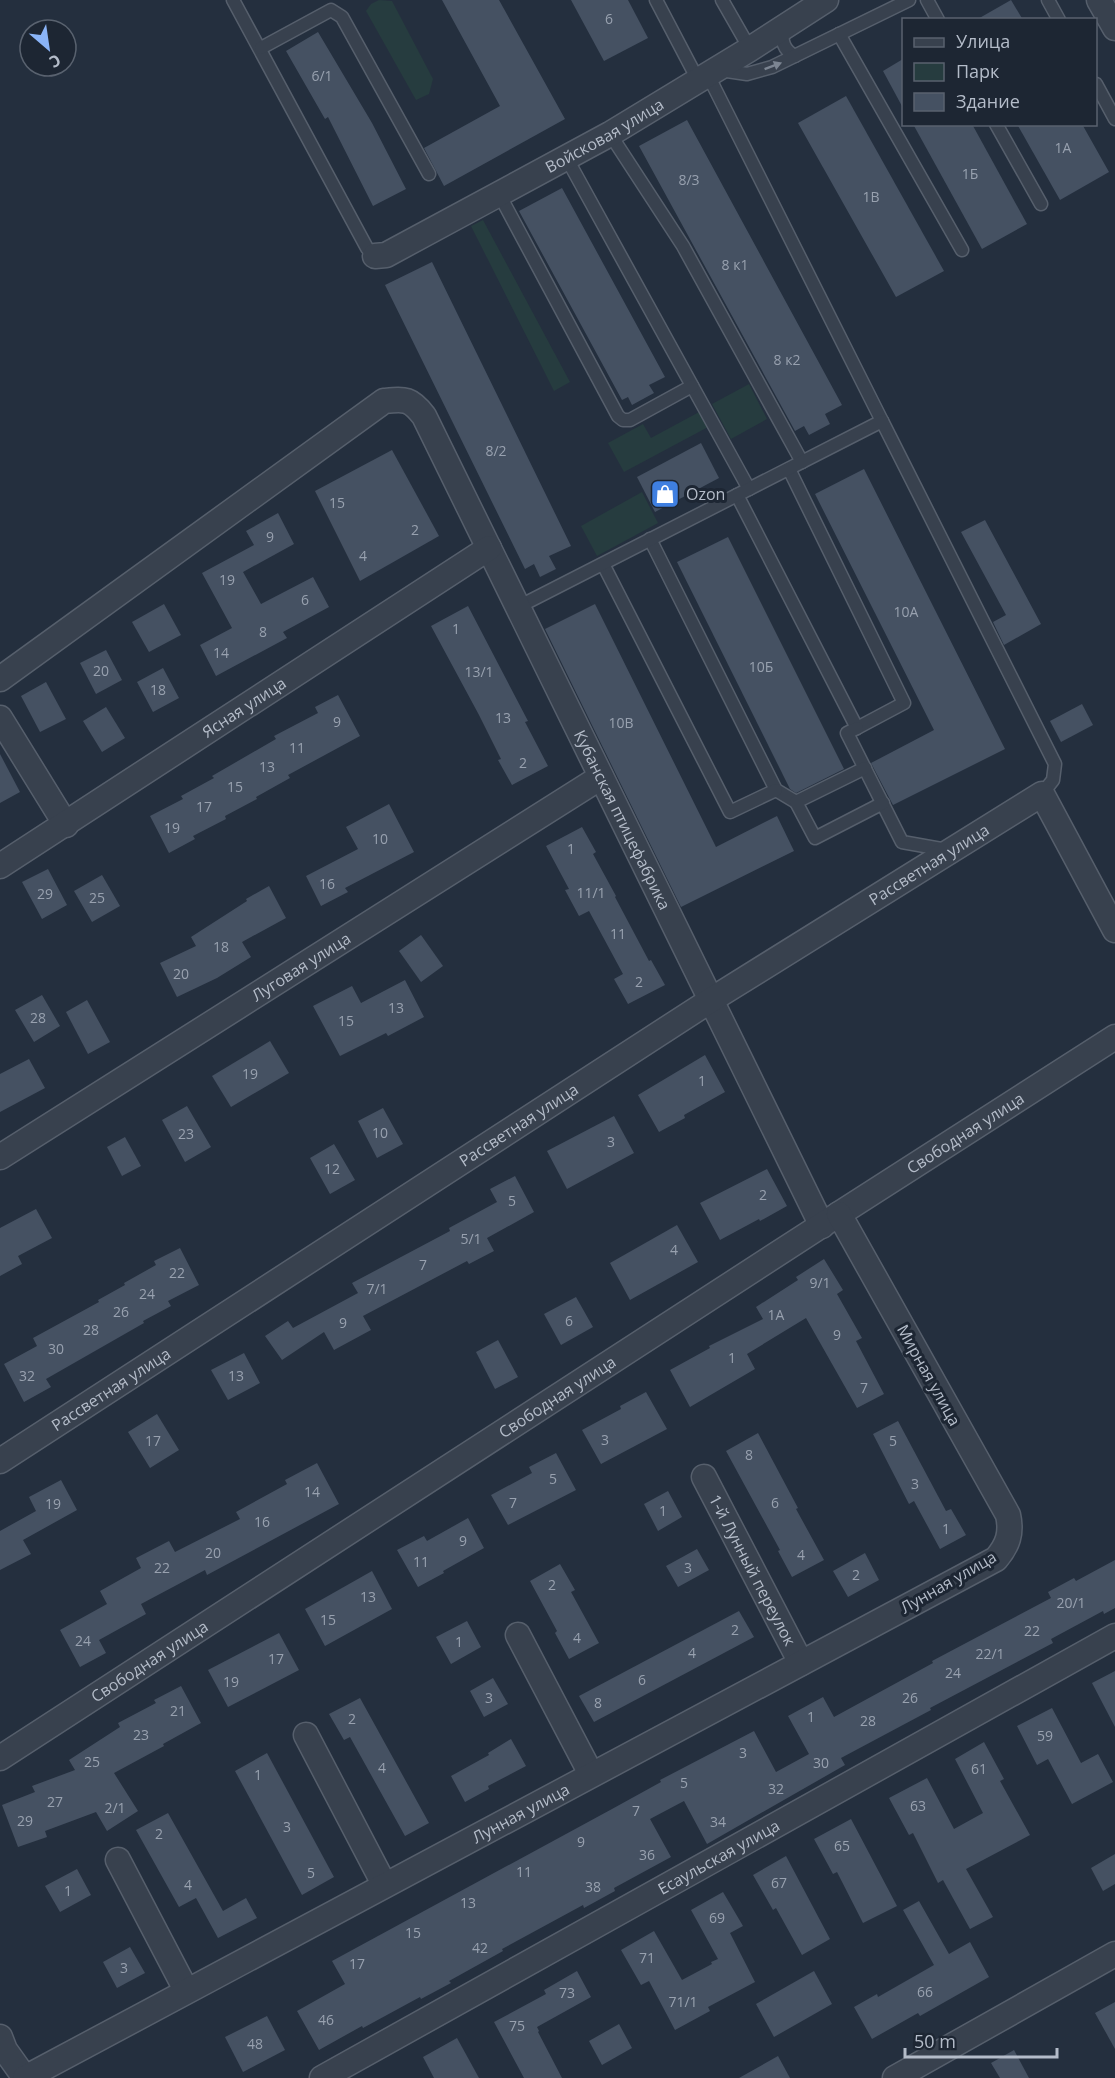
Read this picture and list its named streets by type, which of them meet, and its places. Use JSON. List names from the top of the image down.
{
  "streets": {
    "street": [
      "Войсковая улица",
      "Ясная улица",
      "Кубанская птицефабрика",
      "Рассветная улица",
      "Луговая улица",
      "Свободная улица",
      "Мирная улица",
      "1-й Лунный переулок",
      "Лунная улица",
      "Есаульская улица"
    ]
  },
  "crossings": [
    ["Ясная улица", "Кубанская птицефабрика"],
    ["Кубанская птицефабрика", "Рассветная улица"],
    ["Кубанская птицефабрика", "Луговая улица"],
    ["Кубанская птицефабрика", "Свободная улица"],
    ["Кубанская птицефабрика", "Мирная улица"],
    ["Свободная улица", "Мирная улица"],
    ["Мирная улица", "Лунная улица"],
    ["1-й Лунный переулок", "Лунная улица"]
  ],
  "places": {
    "shop": ["Ozon"]
  },
  "house_numbers": [
    "6",
    "6/1",
    "1А",
    "1Б",
    "8/3",
    "1В",
    "8 к1",
    "8 к2",
    "8/2",
    "15",
    "2",
    "9",
    "4",
    "19",
    "6",
    "10А",
    "1",
    "8",
    "14",
    "10Б",
    "20",
    "13/1",
    "18",
    "13",
    "9",
    "10В",
    "11",
    "2",
    "13",
    "15",
    "17",
    "19",
    "10",
    "1",
    "16",
    "11/1",
    "29",
    "25",
    "11",
    "18",
    "20",
    "2",
    "13",
    "28",
    "15",
    "19",
    "1",
    "10",
    "23",
    "3",
    "12",
    "2",
    "5",
    "5/1",
    "4",
    "7",
    "22",
    "9/1",
    "7/1",
    "24",
    "26",
    "1А",
    "6",
    "9",
    "28",
    "9",
    "30",
    "1",
    "32",
    "13",
    "7",
    "3",
    "17",
    "5",
    "8",
    "5",
    "3",
    "14",
    "7",
    "6",
    "19",
    "1",
    "16",
    "1",
    "9",
    "20",
    "4",
    "11",
    "22",
    "3",
    "2",
    "2",
    "13",
    "20/1",
    "15",
    "2",
    "22",
    "4",
    "24",
    "1",
    "4",
    "22/1",
    "17",
    "24",
    "6",
    "19",
    "3",
    "26",
    "8",
    "21",
    "1",
    "2",
    "28",
    "23",
    "59",
    "3",
    "25",
    "30",
    "4",
    "61",
    "1",
    "5",
    "32",
    "27",
    "63",
    "2/1",
    "7",
    "29",
    "34",
    "3",
    "2",
    "9",
    "65",
    "36",
    "11",
    "5",
    "67",
    "4",
    "38",
    "1",
    "13",
    "69",
    "15",
    "42",
    "71",
    "17",
    "3",
    "66",
    "73",
    "71/1",
    "46",
    "75",
    "48"
  ],
  "legend": ["Улица", "Парк", "Здание"],
  "scale_bar": "50 m",
  "north": "bottom right"
}
